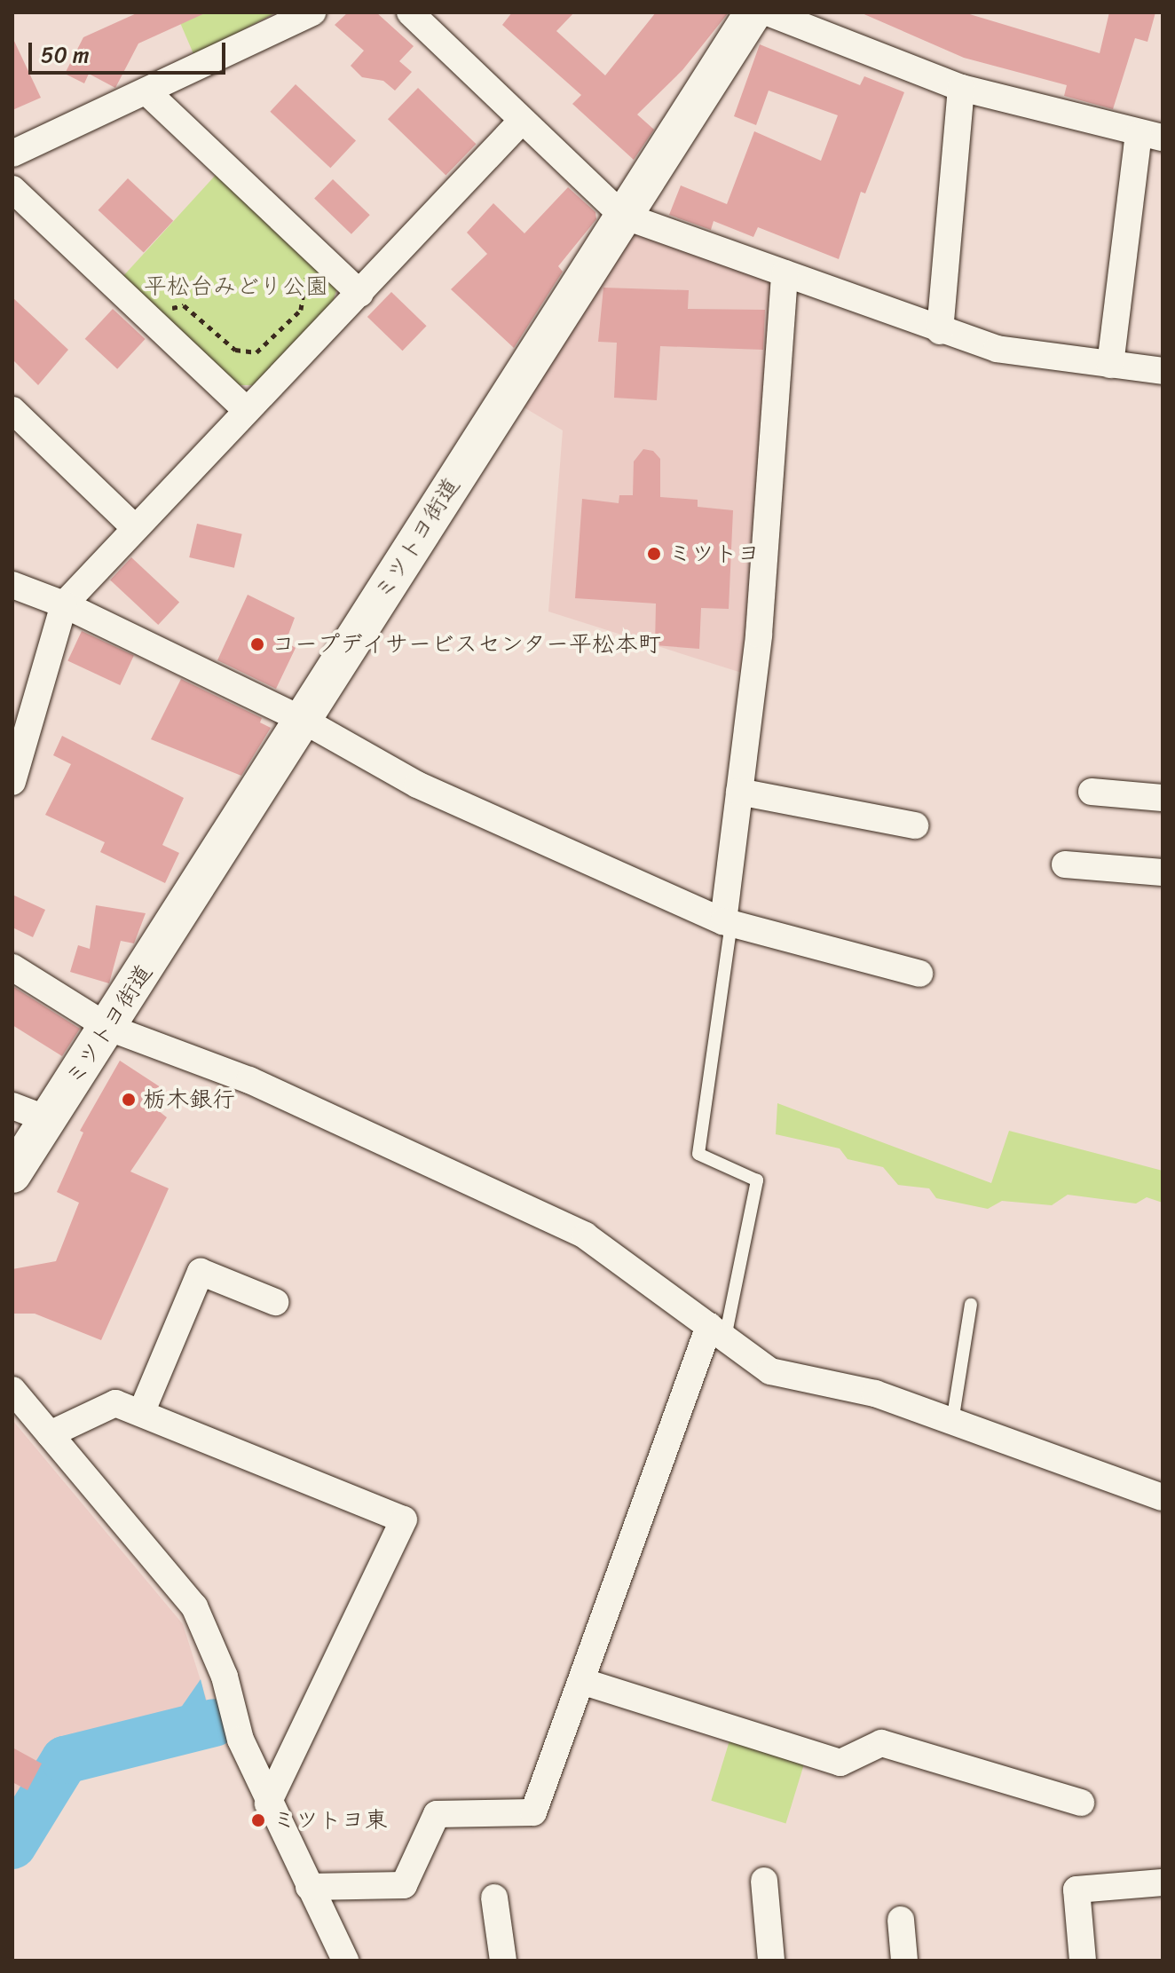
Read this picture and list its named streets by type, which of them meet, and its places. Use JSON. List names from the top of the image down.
{
  "streets": {
    "street": ["ミツトヨ街道"]
  },
  "parks": ["平松台みどり公園"],
  "places": [
    "ミツトヨ",
    "コープデイサービスセンター平松本町",
    "栃木銀行",
    "ミツトヨ東"
  ],
  "scale_bar": "50 m"
}
